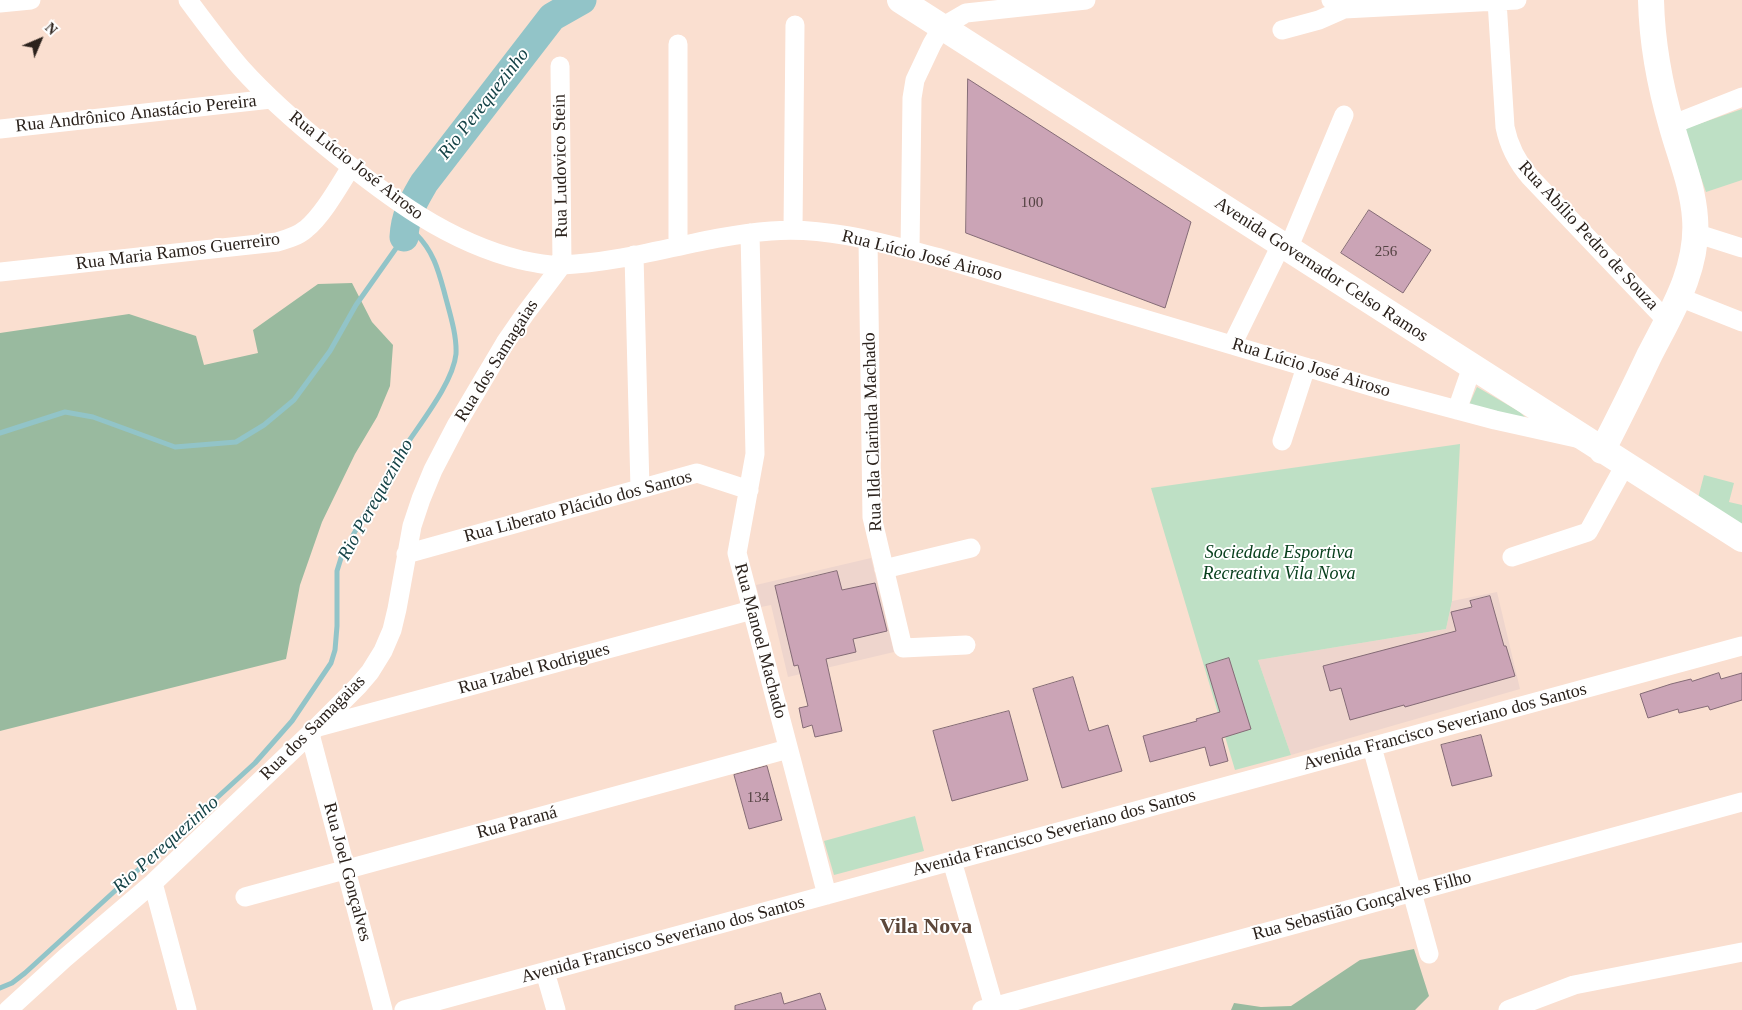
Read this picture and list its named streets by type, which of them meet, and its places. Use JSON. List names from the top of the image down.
{
  "streets": {
    "main road": ["Avenida Governador Celso Ramos"],
    "street": [
      "Rua Andrônico Anastácio Pereira",
      "Rua Lúcio José Airoso",
      "Rua Ludovico Stein",
      "Rua Abílio Pedro de Souza",
      "Rua Maria Ramos Guerreiro",
      "Rua dos Samagaias",
      "Rua Ilda Clarinda Machado",
      "Rua Liberato Plácido dos Santos",
      "Rua Manoel Machado",
      "Rua Izabel Rodrigues",
      "Avenida Francisco Severiano dos Santos",
      "Rua Paraná",
      "Rua Joel Gonçalves",
      "Rua Sebastião Gonçalves Filho"
    ]
  },
  "crossings": [
    ["Rua Andrônico Anastácio Pereira", "Rua Lúcio José Airoso"],
    ["Rua Lúcio José Airoso", "Rua Ludovico Stein"],
    ["Rua Lúcio José Airoso", "Rua Maria Ramos Guerreiro"],
    ["Rua Lúcio José Airoso", "Avenida Governador Celso Ramos"],
    ["Rua Lúcio José Airoso", "Rua dos Samagaias"],
    ["Rua Lúcio José Airoso", "Rua Ilda Clarinda Machado"],
    ["Rua Lúcio José Airoso", "Rua Manoel Machado"],
    ["Rua Ludovico Stein", "Rua dos Samagaias"],
    ["Rua dos Samagaias", "Rua Liberato Plácido dos Santos"],
    ["Rua dos Samagaias", "Rua Izabel Rodrigues"],
    ["Rua dos Samagaias", "Rua Joel Gonçalves"],
    ["Rua Liberato Plácido dos Santos", "Rua Manoel Machado"],
    ["Rua Manoel Machado", "Rua Izabel Rodrigues"],
    ["Rua Manoel Machado", "Avenida Francisco Severiano dos Santos"],
    ["Rua Manoel Machado", "Rua Paraná"],
    ["Rua Izabel Rodrigues", "Rua Joel Gonçalves"],
    ["Rua Paraná", "Rua Joel Gonçalves"]
  ],
  "districts": ["Vila Nova"],
  "water": ["Rio Perequezinho"],
  "parks": ["Sociedade Esportiva Recreativa Vila Nova"],
  "house_numbers": ["100", "256", "134"],
  "north": "top right"
}
